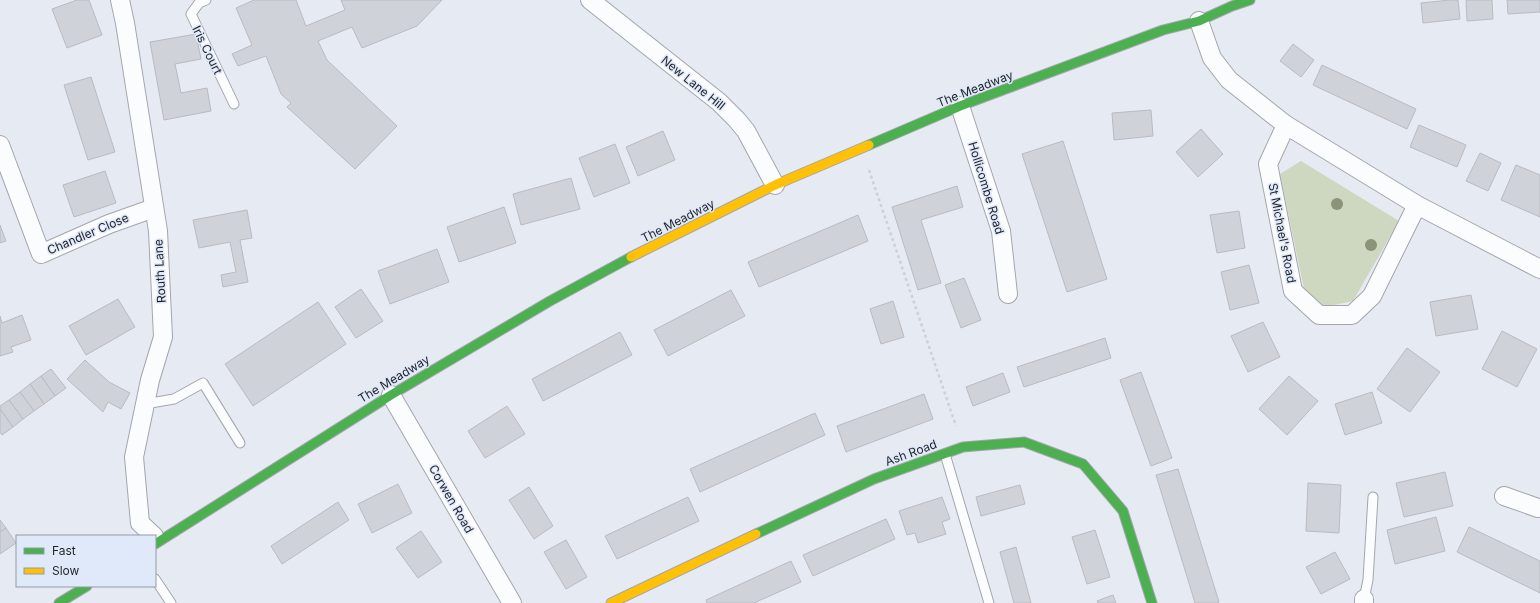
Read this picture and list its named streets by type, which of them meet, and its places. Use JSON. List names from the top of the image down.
{
  "streets": {
    "street": [
      "New Lane Hill",
      "The Meadway",
      "Hollicombe Road",
      "St Michael's Road",
      "Chandler Close",
      "Routh Lane",
      "Ash Road",
      "Corwen Road"
    ],
    "lane": ["Iris Court"]
  },
  "crossings": [
    ["New Lane Hill", "The Meadway"],
    ["The Meadway", "Hollicombe Road"],
    ["The Meadway", "Corwen Road"],
    ["Chandler Close", "Routh Lane"]
  ],
  "legend": ["Fast", "Slow"]
}
